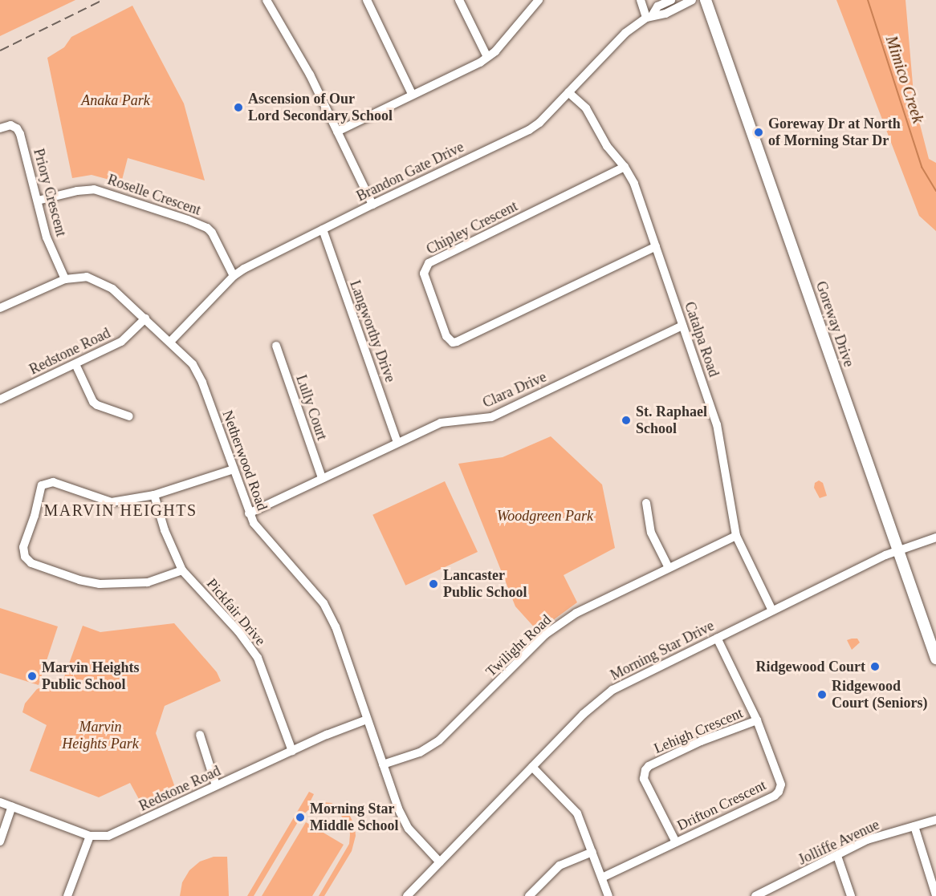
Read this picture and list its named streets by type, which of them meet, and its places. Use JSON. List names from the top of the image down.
{
  "streets": {
    "main road": ["Goreway Drive"],
    "street": [
      "Brandon Gate Drive",
      "Priory Crescent",
      "Roselle Crescent",
      "Chipley Crescent",
      "Langworthy Drive",
      "Catalpa Road",
      "Redstone Road",
      "Clara Drive",
      "Lully Court",
      "Netherwood Road",
      "Pickfair Drive",
      "Twilight Road",
      "Morning Star Drive",
      "Lehigh Crescent",
      "Drifton Crescent",
      "Jolliffe Avenue"
    ]
  },
  "crossings": [
    ["Brandon Gate Drive", "Roselle Crescent"],
    ["Brandon Gate Drive", "Langworthy Drive"],
    ["Brandon Gate Drive", "Catalpa Road"],
    ["Brandon Gate Drive", "Netherwood Road"],
    ["Priory Crescent", "Roselle Crescent"],
    ["Priory Crescent", "Netherwood Road"],
    ["Chipley Crescent", "Catalpa Road"],
    ["Goreway Drive", "Morning Star Drive"],
    ["Langworthy Drive", "Clara Drive"],
    ["Catalpa Road", "Clara Drive"],
    ["Catalpa Road", "Twilight Road"],
    ["Catalpa Road", "Morning Star Drive"],
    ["Redstone Road", "Netherwood Road"],
    ["Redstone Road", "Pickfair Drive"],
    ["Clara Drive", "Lully Court"],
    ["Clara Drive", "Netherwood Road"],
    ["Netherwood Road", "Twilight Road"],
    ["Netherwood Road", "Morning Star Drive"],
    ["Morning Star Drive", "Drifton Crescent"],
    ["Lehigh Crescent", "Drifton Crescent"]
  ],
  "districts": ["MARVIN HEIGHTS"],
  "water": ["Mimico Creek"],
  "parks": ["Anaka Park", "Woodgreen Park", "Marvin Heights Park"],
  "places": [
    "Ascension of Our Lord Secondary School",
    "Goreway Dr at North of Morning Star Dr",
    "St. Raphael School",
    "Lancaster Public School",
    "Ridgewood Court",
    "Marvin Heights Public School",
    "Ridgewood Court (Seniors)",
    "Morning Star Middle School"
  ]
}
